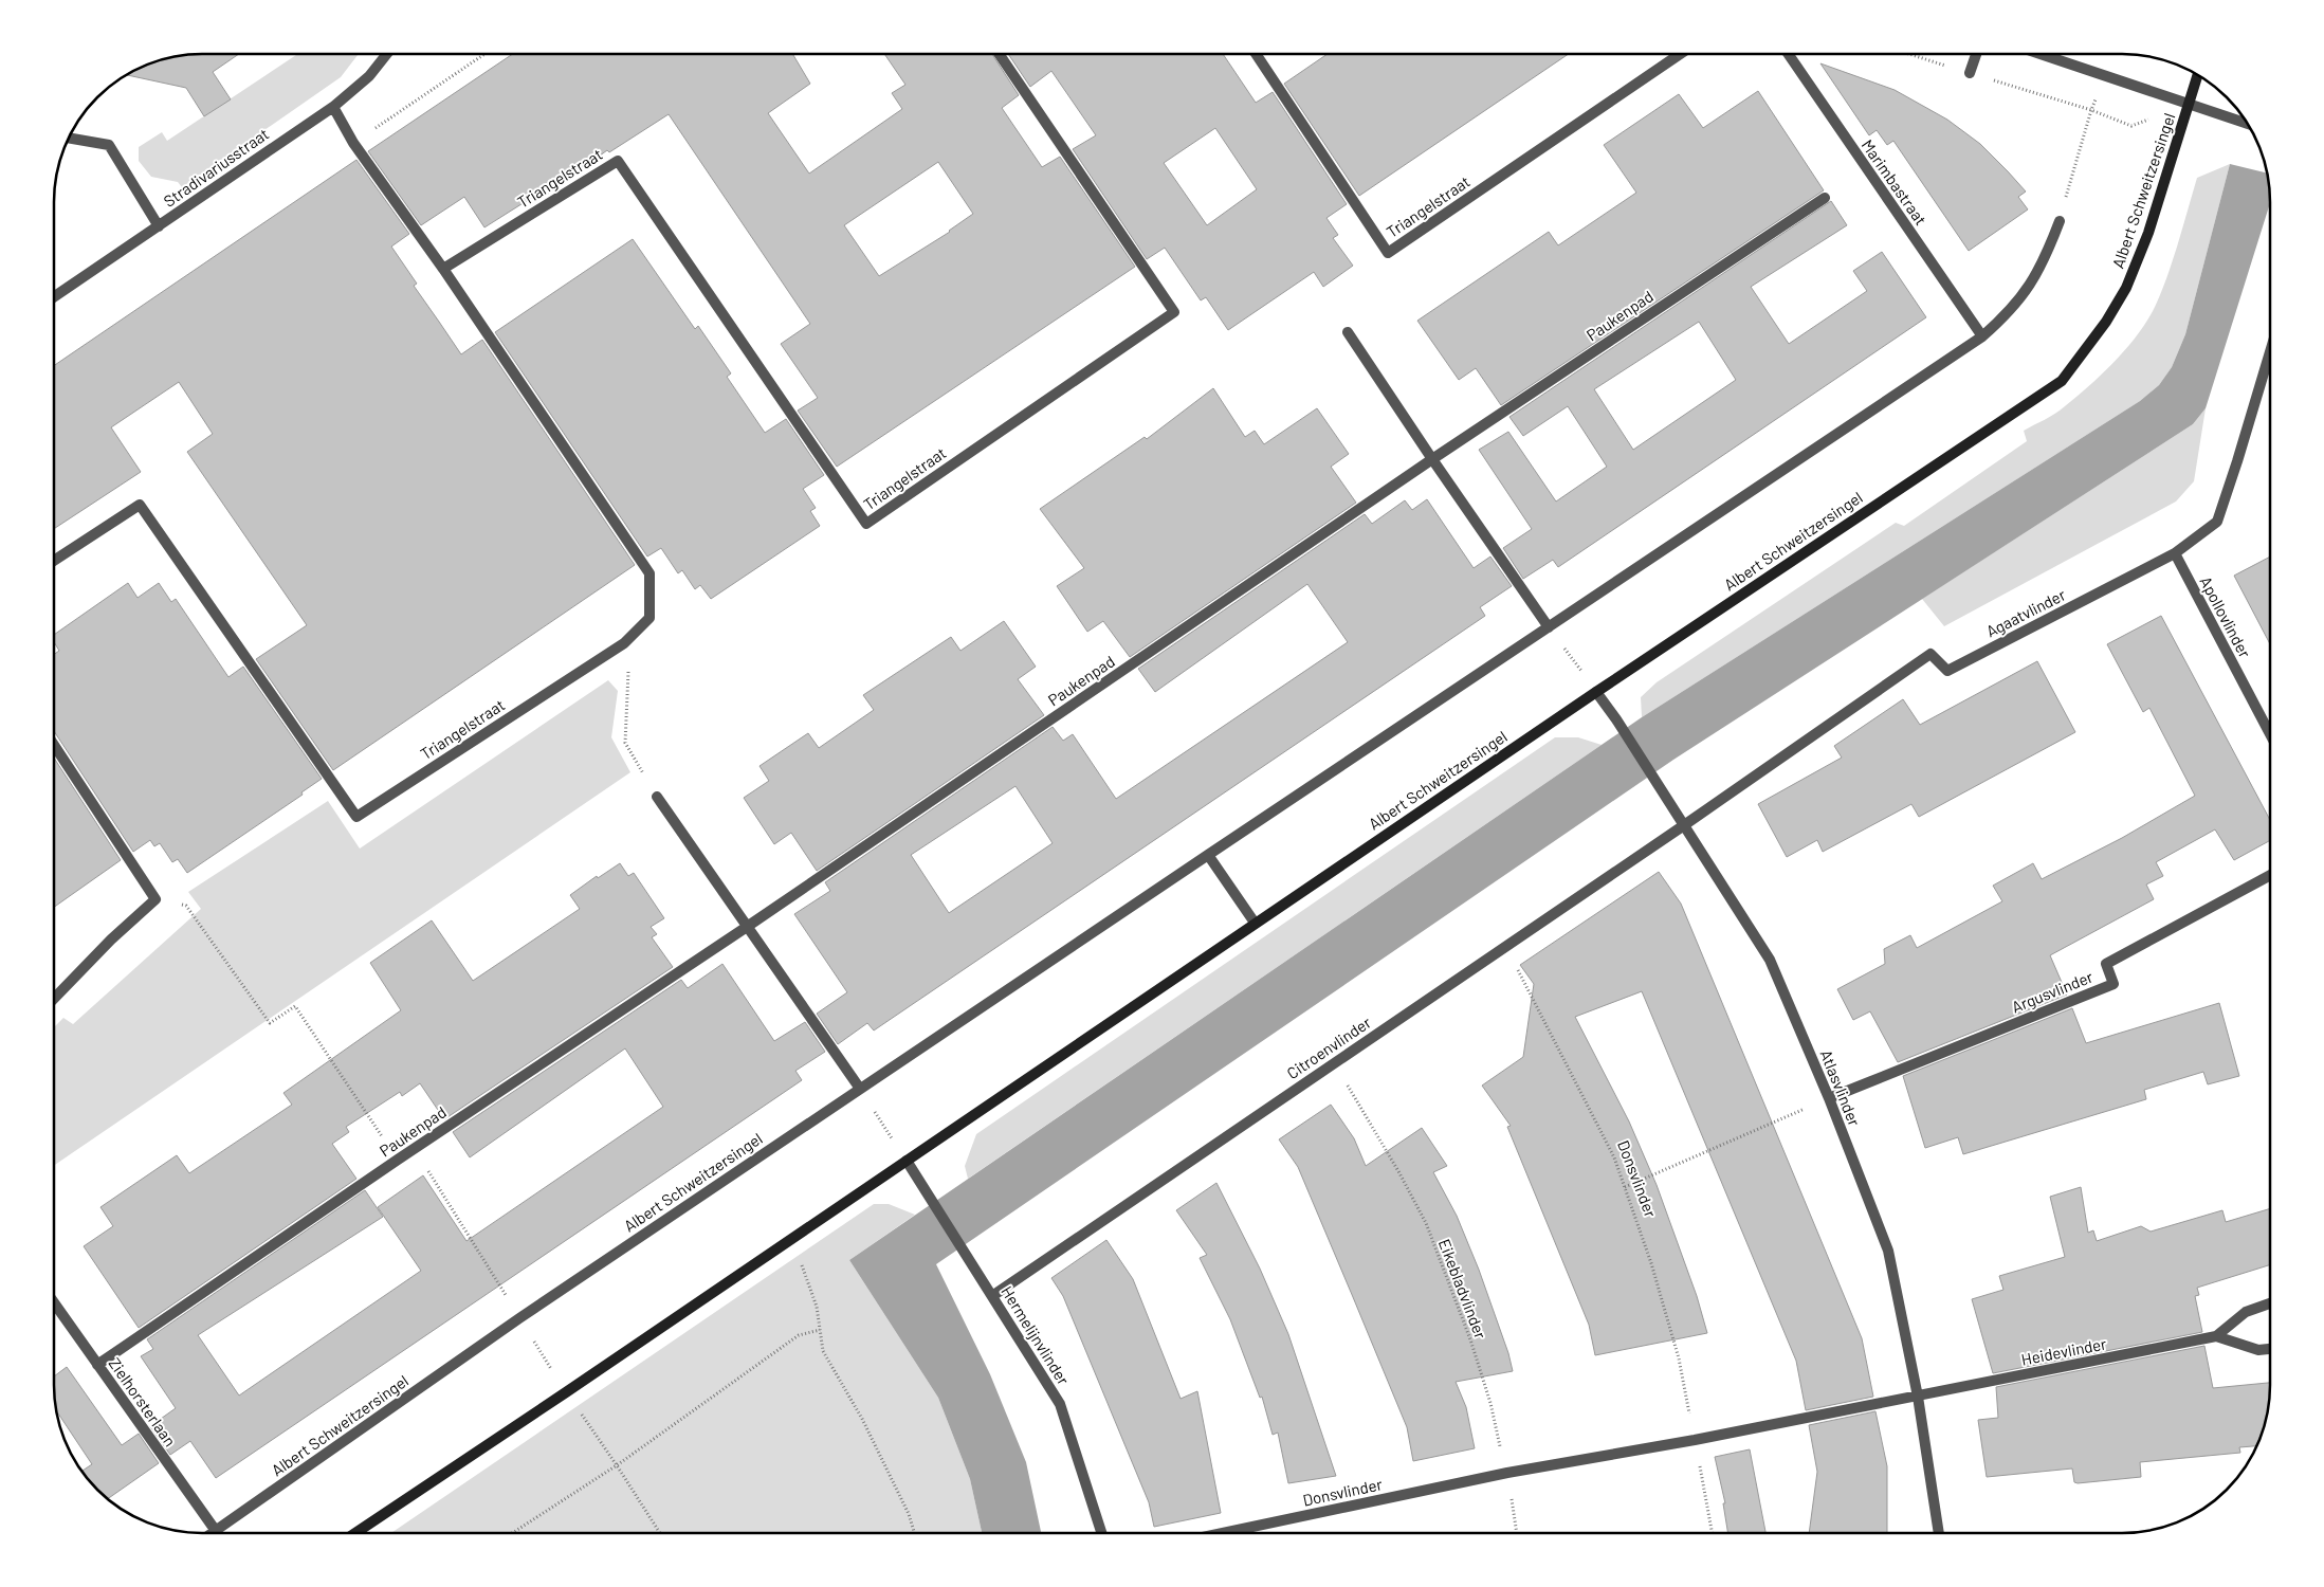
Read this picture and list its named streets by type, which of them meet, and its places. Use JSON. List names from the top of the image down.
{
  "streets": {
    "street": [
      "Stradivariusstraat",
      "Triangelstraat",
      "Marimbastraat",
      "Albert Schweitzersingel",
      "Paukenpad",
      "Agaatvlinder",
      "Apollovlinder",
      "Argusvlinder",
      "Citroenvlinder",
      "Atlasvlinder",
      "Donsvlinder",
      "Hermelijnvlinder",
      "Heidevlinder",
      "Zielhorsterlaan"
    ],
    "path": ["Eikebladvlinder"]
  },
  "crossings": [
    ["Stradivariusstraat", "Triangelstraat"],
    ["Marimbastraat", "Albert Schweitzersingel"],
    ["Albert Schweitzersingel", "Atlasvlinder"],
    ["Albert Schweitzersingel", "Hermelijnvlinder"],
    ["Albert Schweitzersingel", "Zielhorsterlaan"],
    ["Paukenpad", "Zielhorsterlaan"],
    ["Agaatvlinder", "Apollovlinder"],
    ["Agaatvlinder", "Citroenvlinder"],
    ["Agaatvlinder", "Atlasvlinder"],
    ["Argusvlinder", "Atlasvlinder"],
    ["Citroenvlinder", "Atlasvlinder"],
    ["Citroenvlinder", "Donsvlinder"],
    ["Citroenvlinder", "Eikebladvlinder"],
    ["Citroenvlinder", "Hermelijnvlinder"],
    ["Atlasvlinder", "Donsvlinder"],
    ["Atlasvlinder", "Heidevlinder"],
    ["Donsvlinder", "Eikebladvlinder"],
    ["Donsvlinder", "Heidevlinder"]
  ]
}
